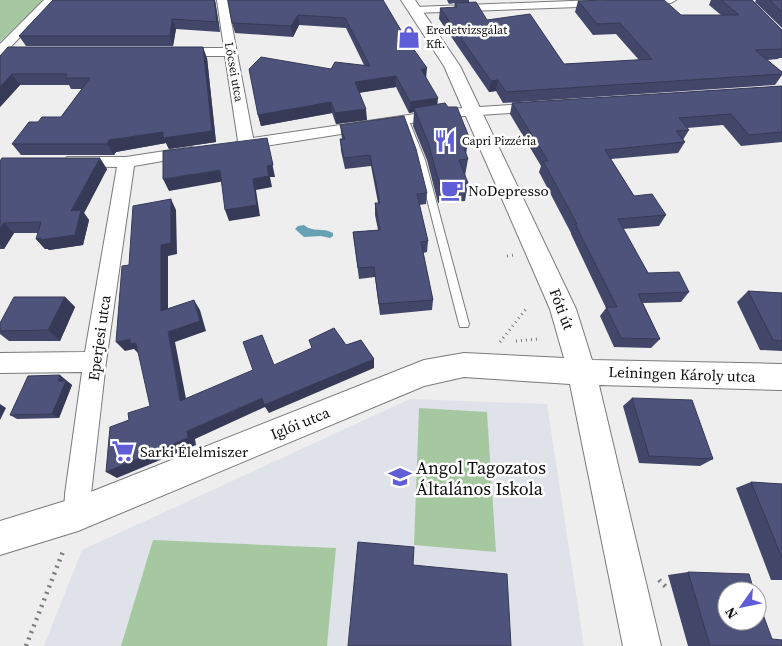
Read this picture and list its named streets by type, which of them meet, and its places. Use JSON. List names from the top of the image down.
{
  "streets": {
    "street": [
      "Lőcsei utca",
      "Fóti út",
      "Eperjesi utca",
      "Leiningen Károly utca",
      "Iglói utca"
    ]
  },
  "crossings": [
    ["Fóti út", "Leiningen Károly utca"],
    ["Fóti út", "Iglói utca"],
    ["Eperjesi utca", "Iglói utca"],
    ["Leiningen Károly utca", "Iglói utca"]
  ],
  "places": {
    "shop": ["Eredetvizsgálat Kft."],
    "restaurant": ["Capri Pizzéria"],
    "cafe": ["NoDepresso"],
    "supermarket": ["Sarki Élelmiszer"],
    "school or university": ["Angol Tagozatos Általános Iskola"]
  },
  "north": "bottom left"
}
